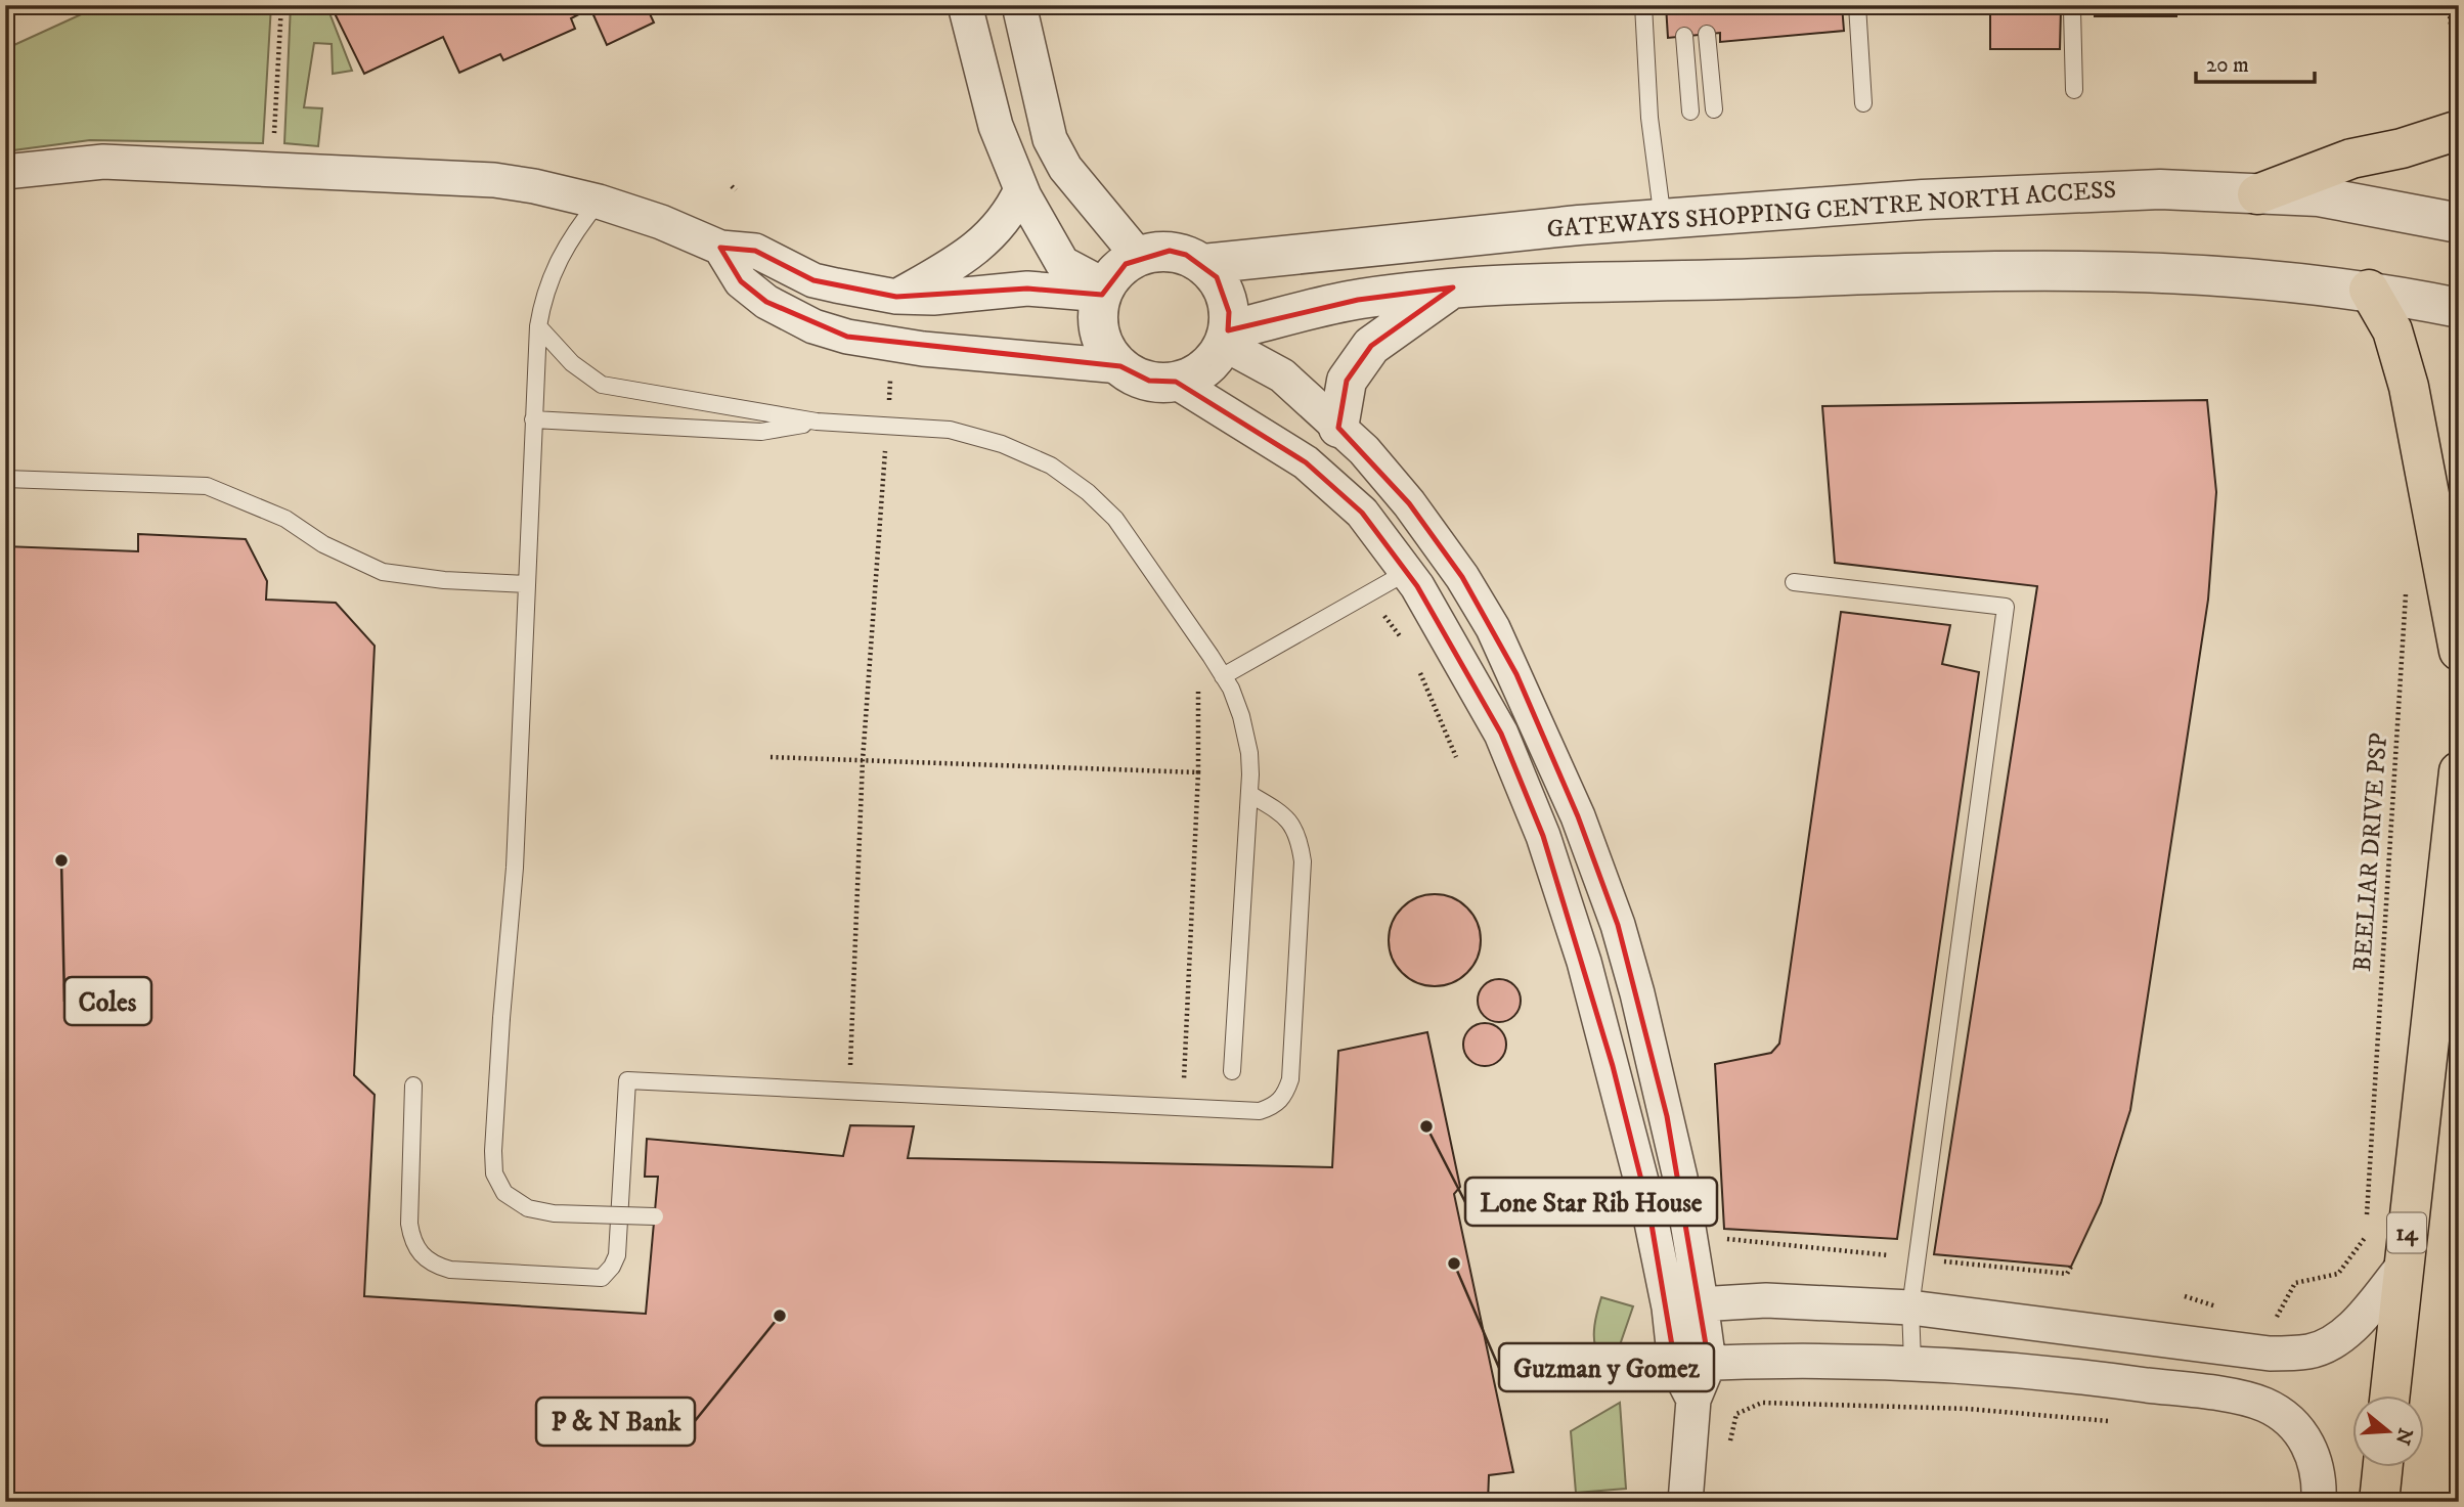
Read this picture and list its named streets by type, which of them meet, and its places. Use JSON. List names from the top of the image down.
{
  "streets": {
    "highway": ["14"],
    "street": ["GATEWAYS SHOPPING CENTRE NORTH ACCESS"],
    "path": ["BEELIAR DRIVE PSP"]
  },
  "places": [
    "Coles",
    "Lone Star Rib House",
    "Guzman y Gomez",
    "P & N Bank"
  ],
  "scale_bar": "20 m",
  "north": "right"
}
